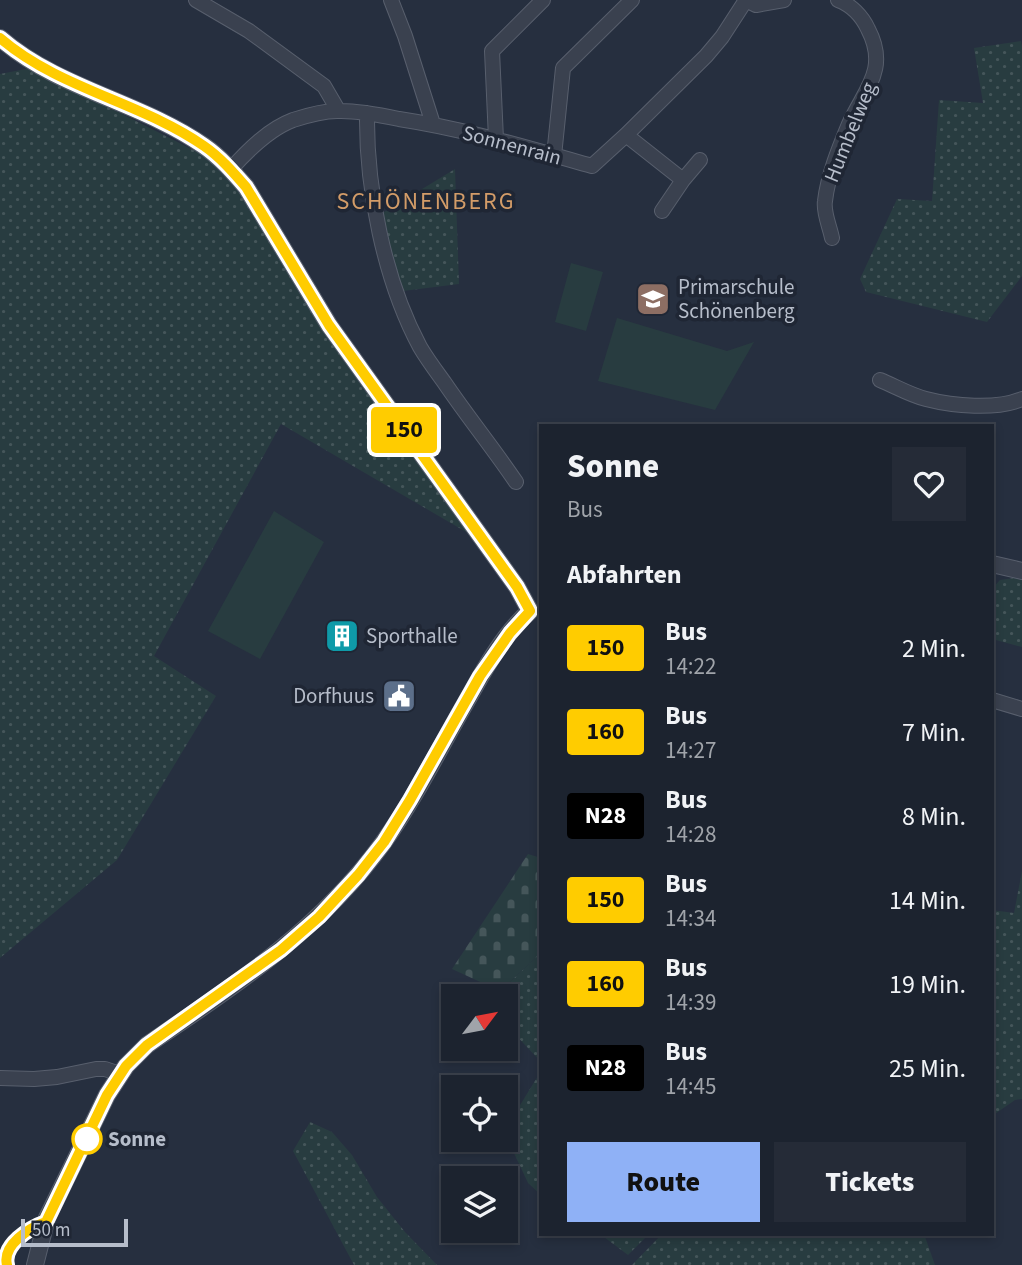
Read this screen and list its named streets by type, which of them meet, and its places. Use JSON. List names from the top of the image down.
{
  "streets": {
    "street": ["Humbelweg", "Sonnenrain"]
  },
  "districts": ["SCHÖNENBERG"],
  "places": {
    "school or university": ["Primarschule Schönenberg"],
    "building": ["Sporthalle"],
    "public building": ["Dorfhuus"],
    "other": ["Sonne"]
  },
  "lines": ["bus line 150"],
  "scale_bar": "50 m",
  "north": "top right",
  "page": {
    "on_map": "150",
    "heading": [
      ["Sonne", "Bus"],
      "Abfahrten"
    ],
    "list": [
      {
        "mark": "150",
        "name": "Bus",
        "note": "14:22",
        "value": "2 Min."
      },
      {
        "mark": "160",
        "name": "Bus",
        "note": "14:27",
        "value": "7 Min."
      },
      {
        "mark": "N28",
        "name": "Bus",
        "note": "14:28",
        "value": "8 Min."
      },
      {
        "mark": "150",
        "name": "Bus",
        "note": "14:34",
        "value": "14 Min."
      },
      {
        "mark": "160",
        "name": "Bus",
        "note": "14:39",
        "value": "19 Min."
      },
      {
        "mark": "N28",
        "name": "Bus",
        "note": "14:45",
        "value": "25 Min."
      }
    ],
    "buttons": ["Route", "Tickets"],
    "scale": "50 m"
  }
}
